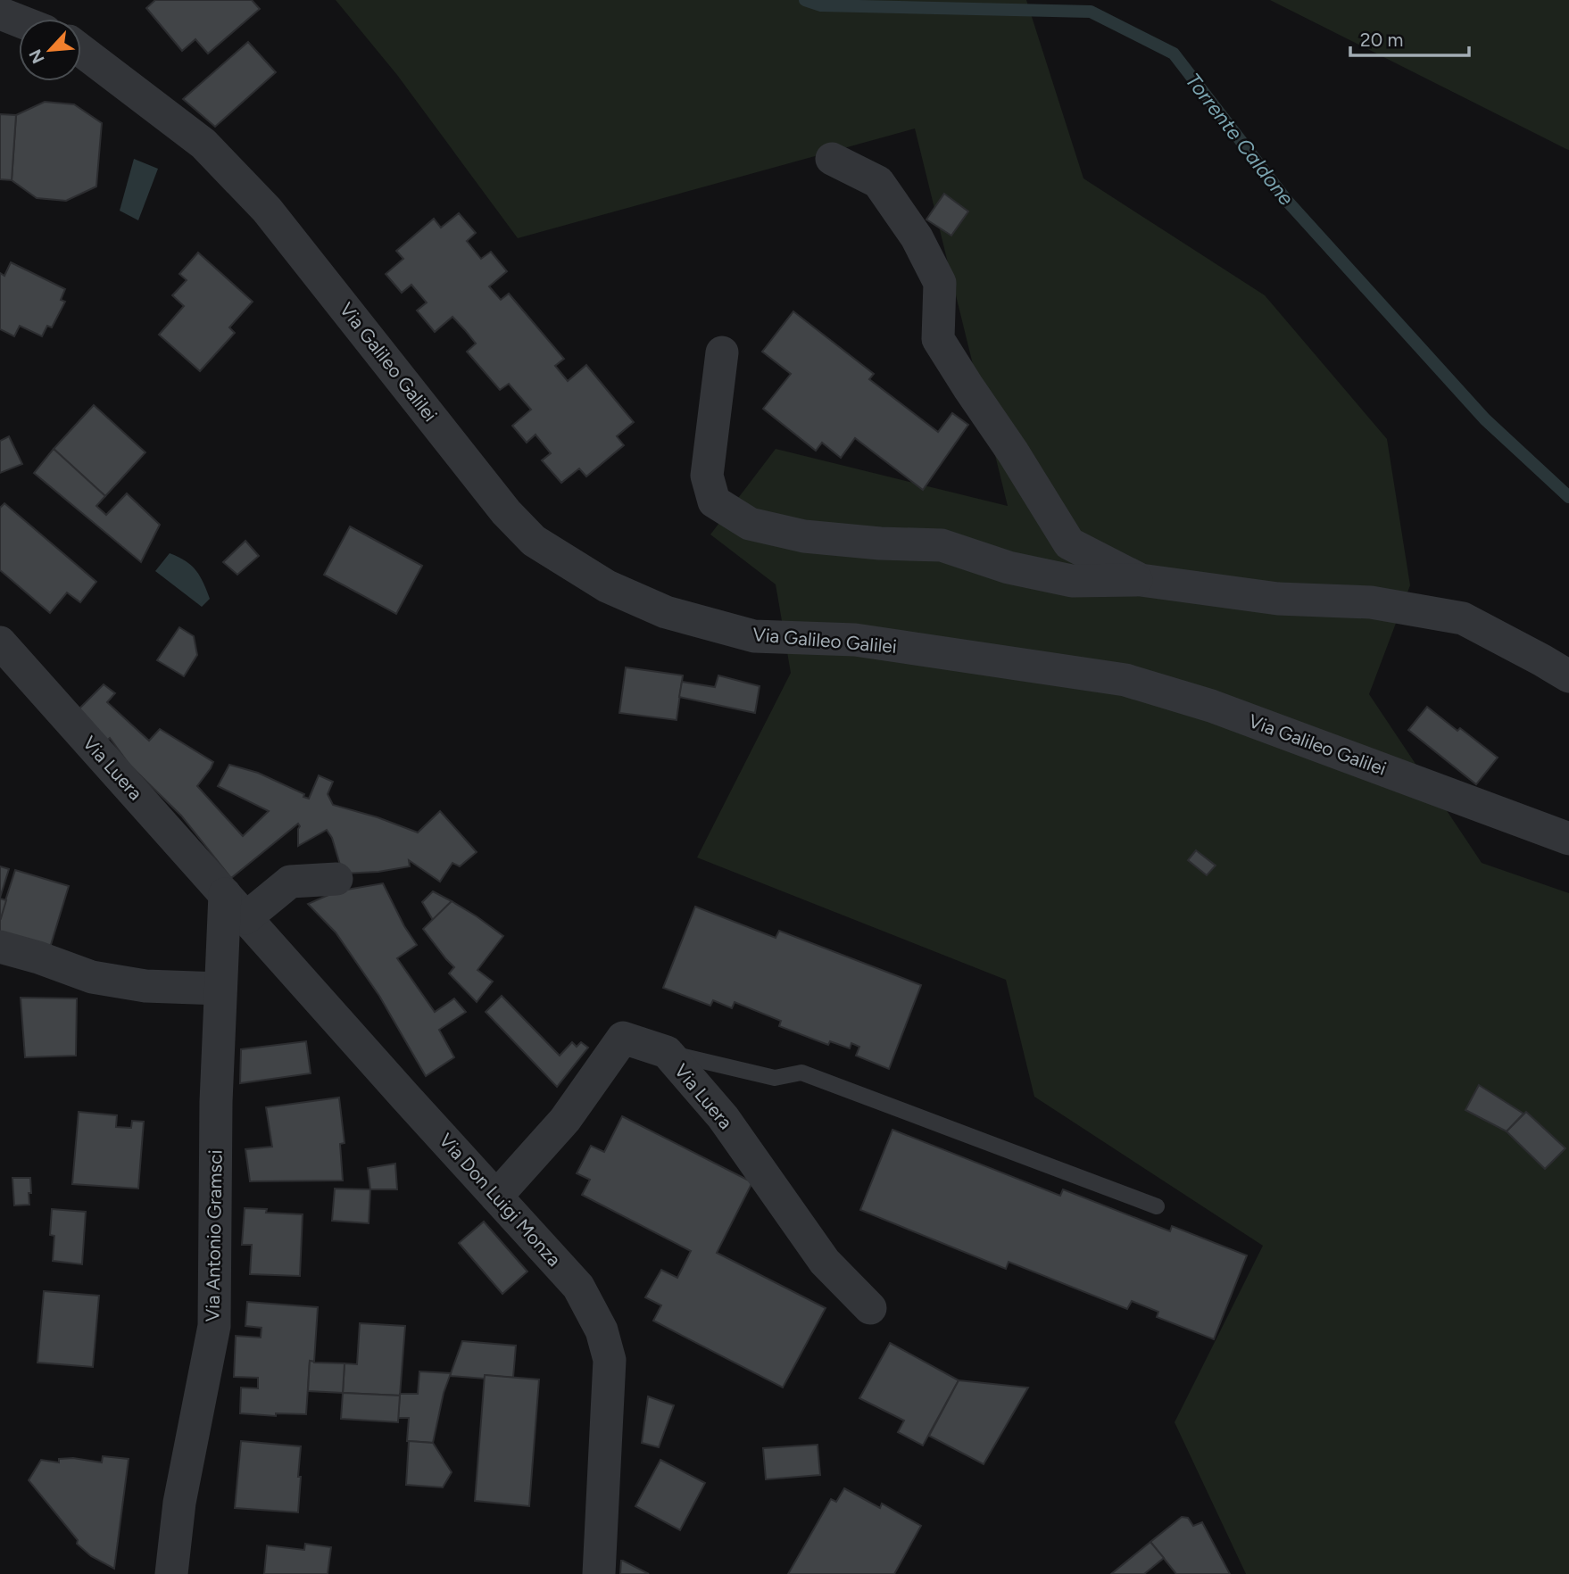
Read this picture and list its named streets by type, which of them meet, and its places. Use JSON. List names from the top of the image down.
{
  "streets": {
    "street": [
      "Via Galileo Galilei",
      "Via Luera",
      "Via Don Luigi Monza",
      "Via Antonio Gramsci"
    ]
  },
  "crossings": [
    ["Via Luera", "Via Don Luigi Monza"],
    ["Via Luera", "Via Antonio Gramsci"],
    ["Via Don Luigi Monza", "Via Antonio Gramsci"]
  ],
  "water": ["Torrente Caldone"],
  "scale_bar": "20 m",
  "north": "bottom left"
}
